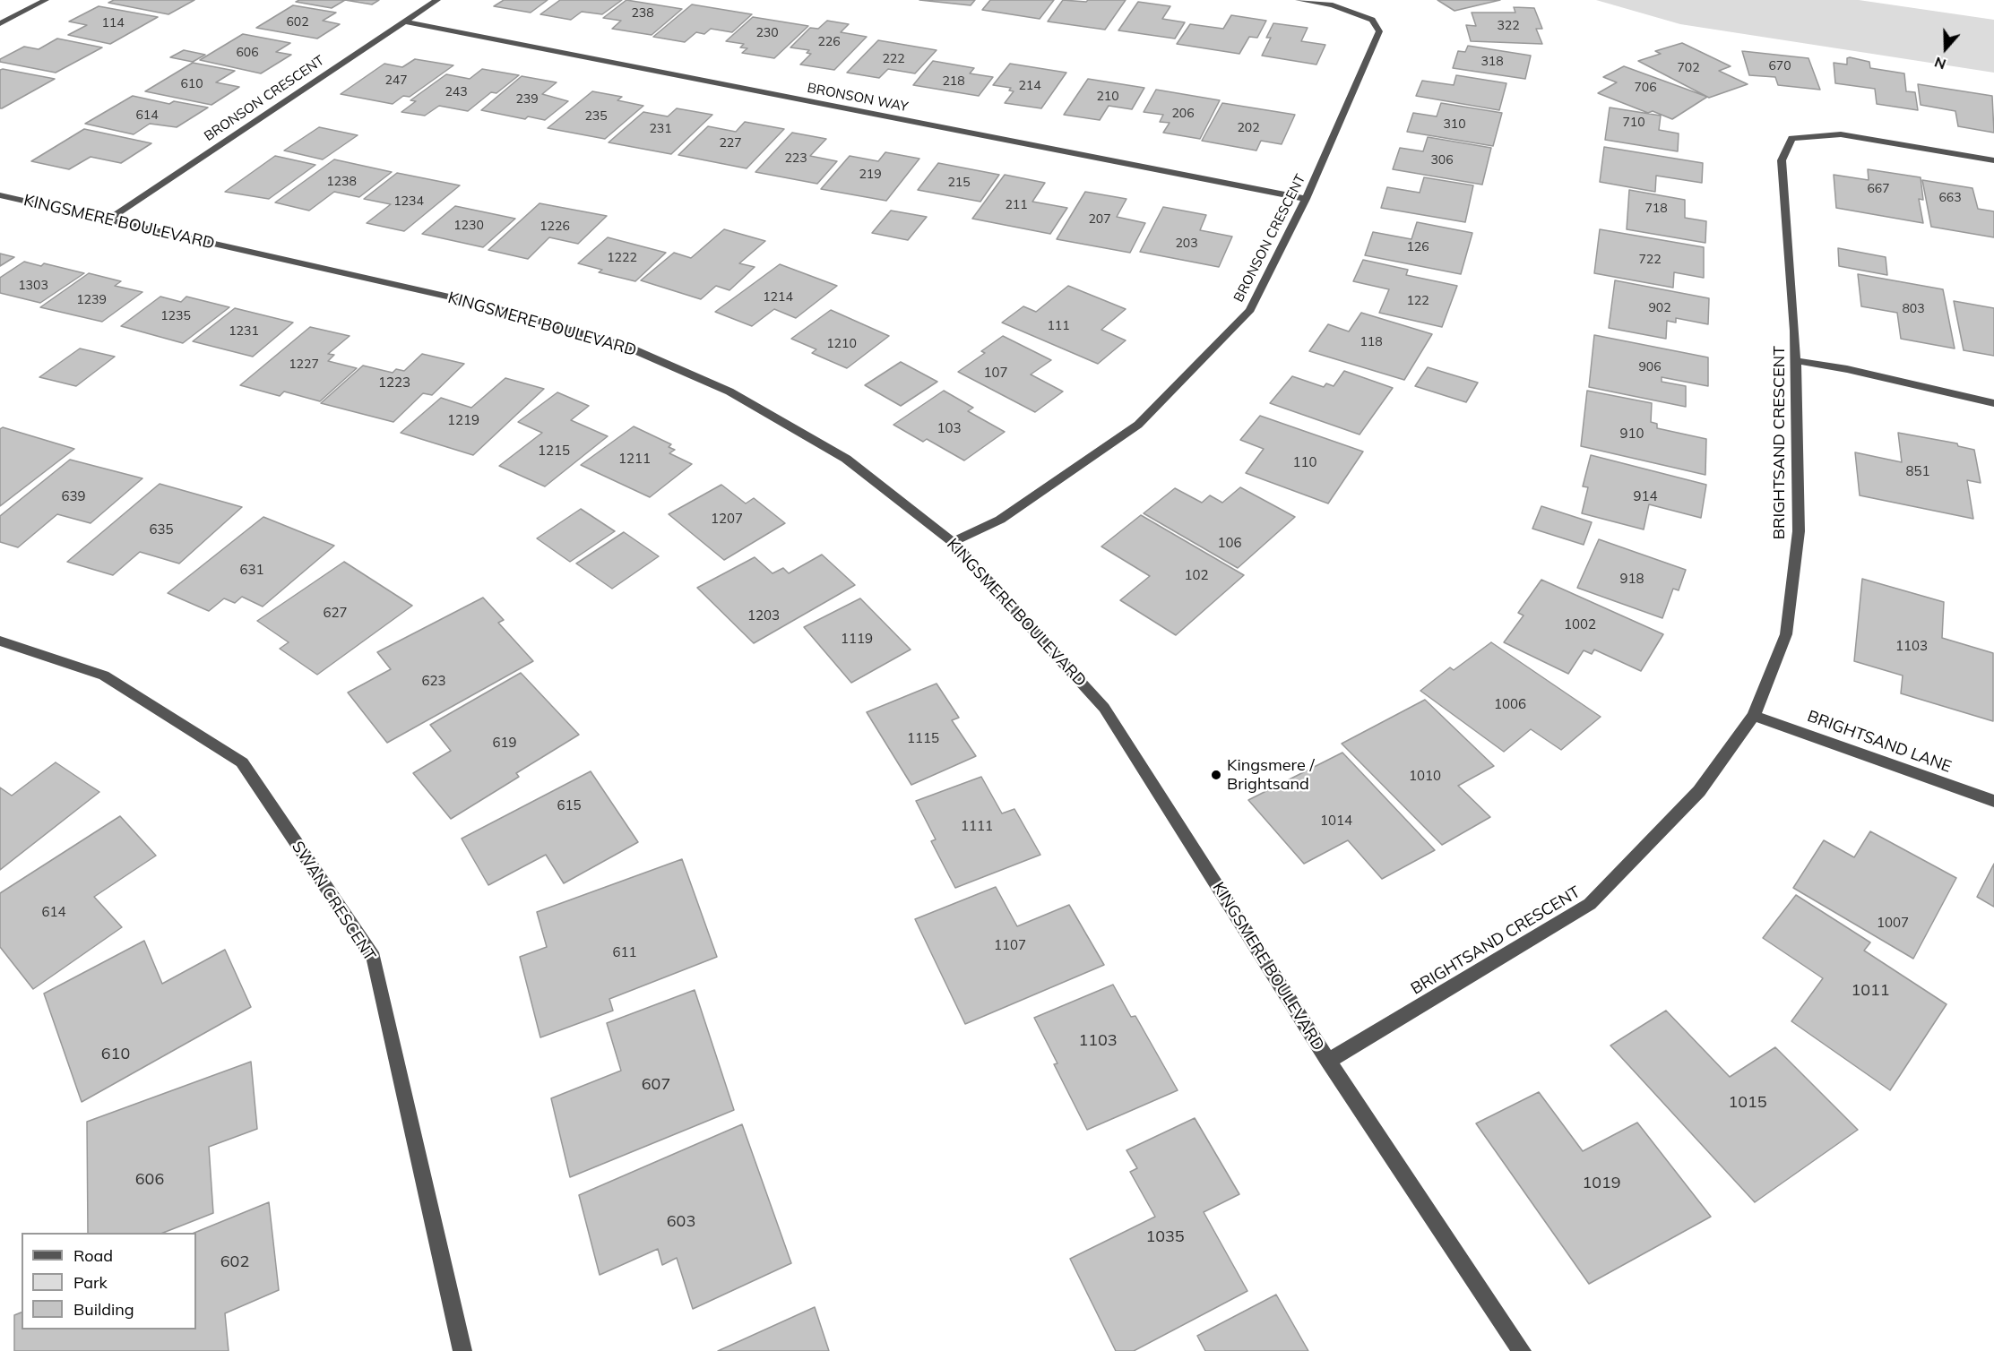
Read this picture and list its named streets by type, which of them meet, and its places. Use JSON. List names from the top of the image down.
{
  "streets": {
    "street": [
      "BRONSON WAY",
      "BRONSON CRESCENT",
      "KINGSMERE BOULEVARD",
      "BRIGHTSAND CRESCENT",
      "BRIGHTSAND LANE",
      "SWAN CRESCENT"
    ]
  },
  "crossings": [
    ["BRONSON WAY", "BRONSON CRESCENT"],
    ["BRONSON CRESCENT", "KINGSMERE BOULEVARD"],
    ["KINGSMERE BOULEVARD", "BRIGHTSAND CRESCENT"],
    ["BRIGHTSAND CRESCENT", "BRIGHTSAND LANE"]
  ],
  "places": ["Kingsmere / Brightsand"],
  "house_numbers": [
    "238",
    "602",
    "114",
    "322",
    "230",
    "226",
    "606",
    "222",
    "318",
    "670",
    "702",
    "247",
    "218",
    "610",
    "214",
    "706",
    "243",
    "210",
    "239",
    "206",
    "614",
    "235",
    "710",
    "310",
    "202",
    "231",
    "227",
    "223",
    "306",
    "219",
    "1238",
    "215",
    "667",
    "663",
    "1234",
    "211",
    "718",
    "207",
    "1230",
    "1226",
    "203",
    "126",
    "1222",
    "722",
    "1303",
    "1214",
    "1239",
    "122",
    "902",
    "803",
    "1235",
    "111",
    "1231",
    "118",
    "1210",
    "1227",
    "906",
    "107",
    "1223",
    "1219",
    "103",
    "910",
    "1215",
    "1211",
    "110",
    "851",
    "639",
    "914",
    "1207",
    "635",
    "106",
    "631",
    "102",
    "918",
    "627",
    "1203",
    "1002",
    "1119",
    "1103",
    "623",
    "1006",
    "1115",
    "619",
    "1010",
    "615",
    "1014",
    "1111",
    "614",
    "1007",
    "1107",
    "611",
    "1011",
    "1103",
    "610",
    "607",
    "1015",
    "606",
    "1019",
    "603",
    "1035",
    "602"
  ],
  "legend": ["Road", "Park", "Building"],
  "north": "bottom"
}
